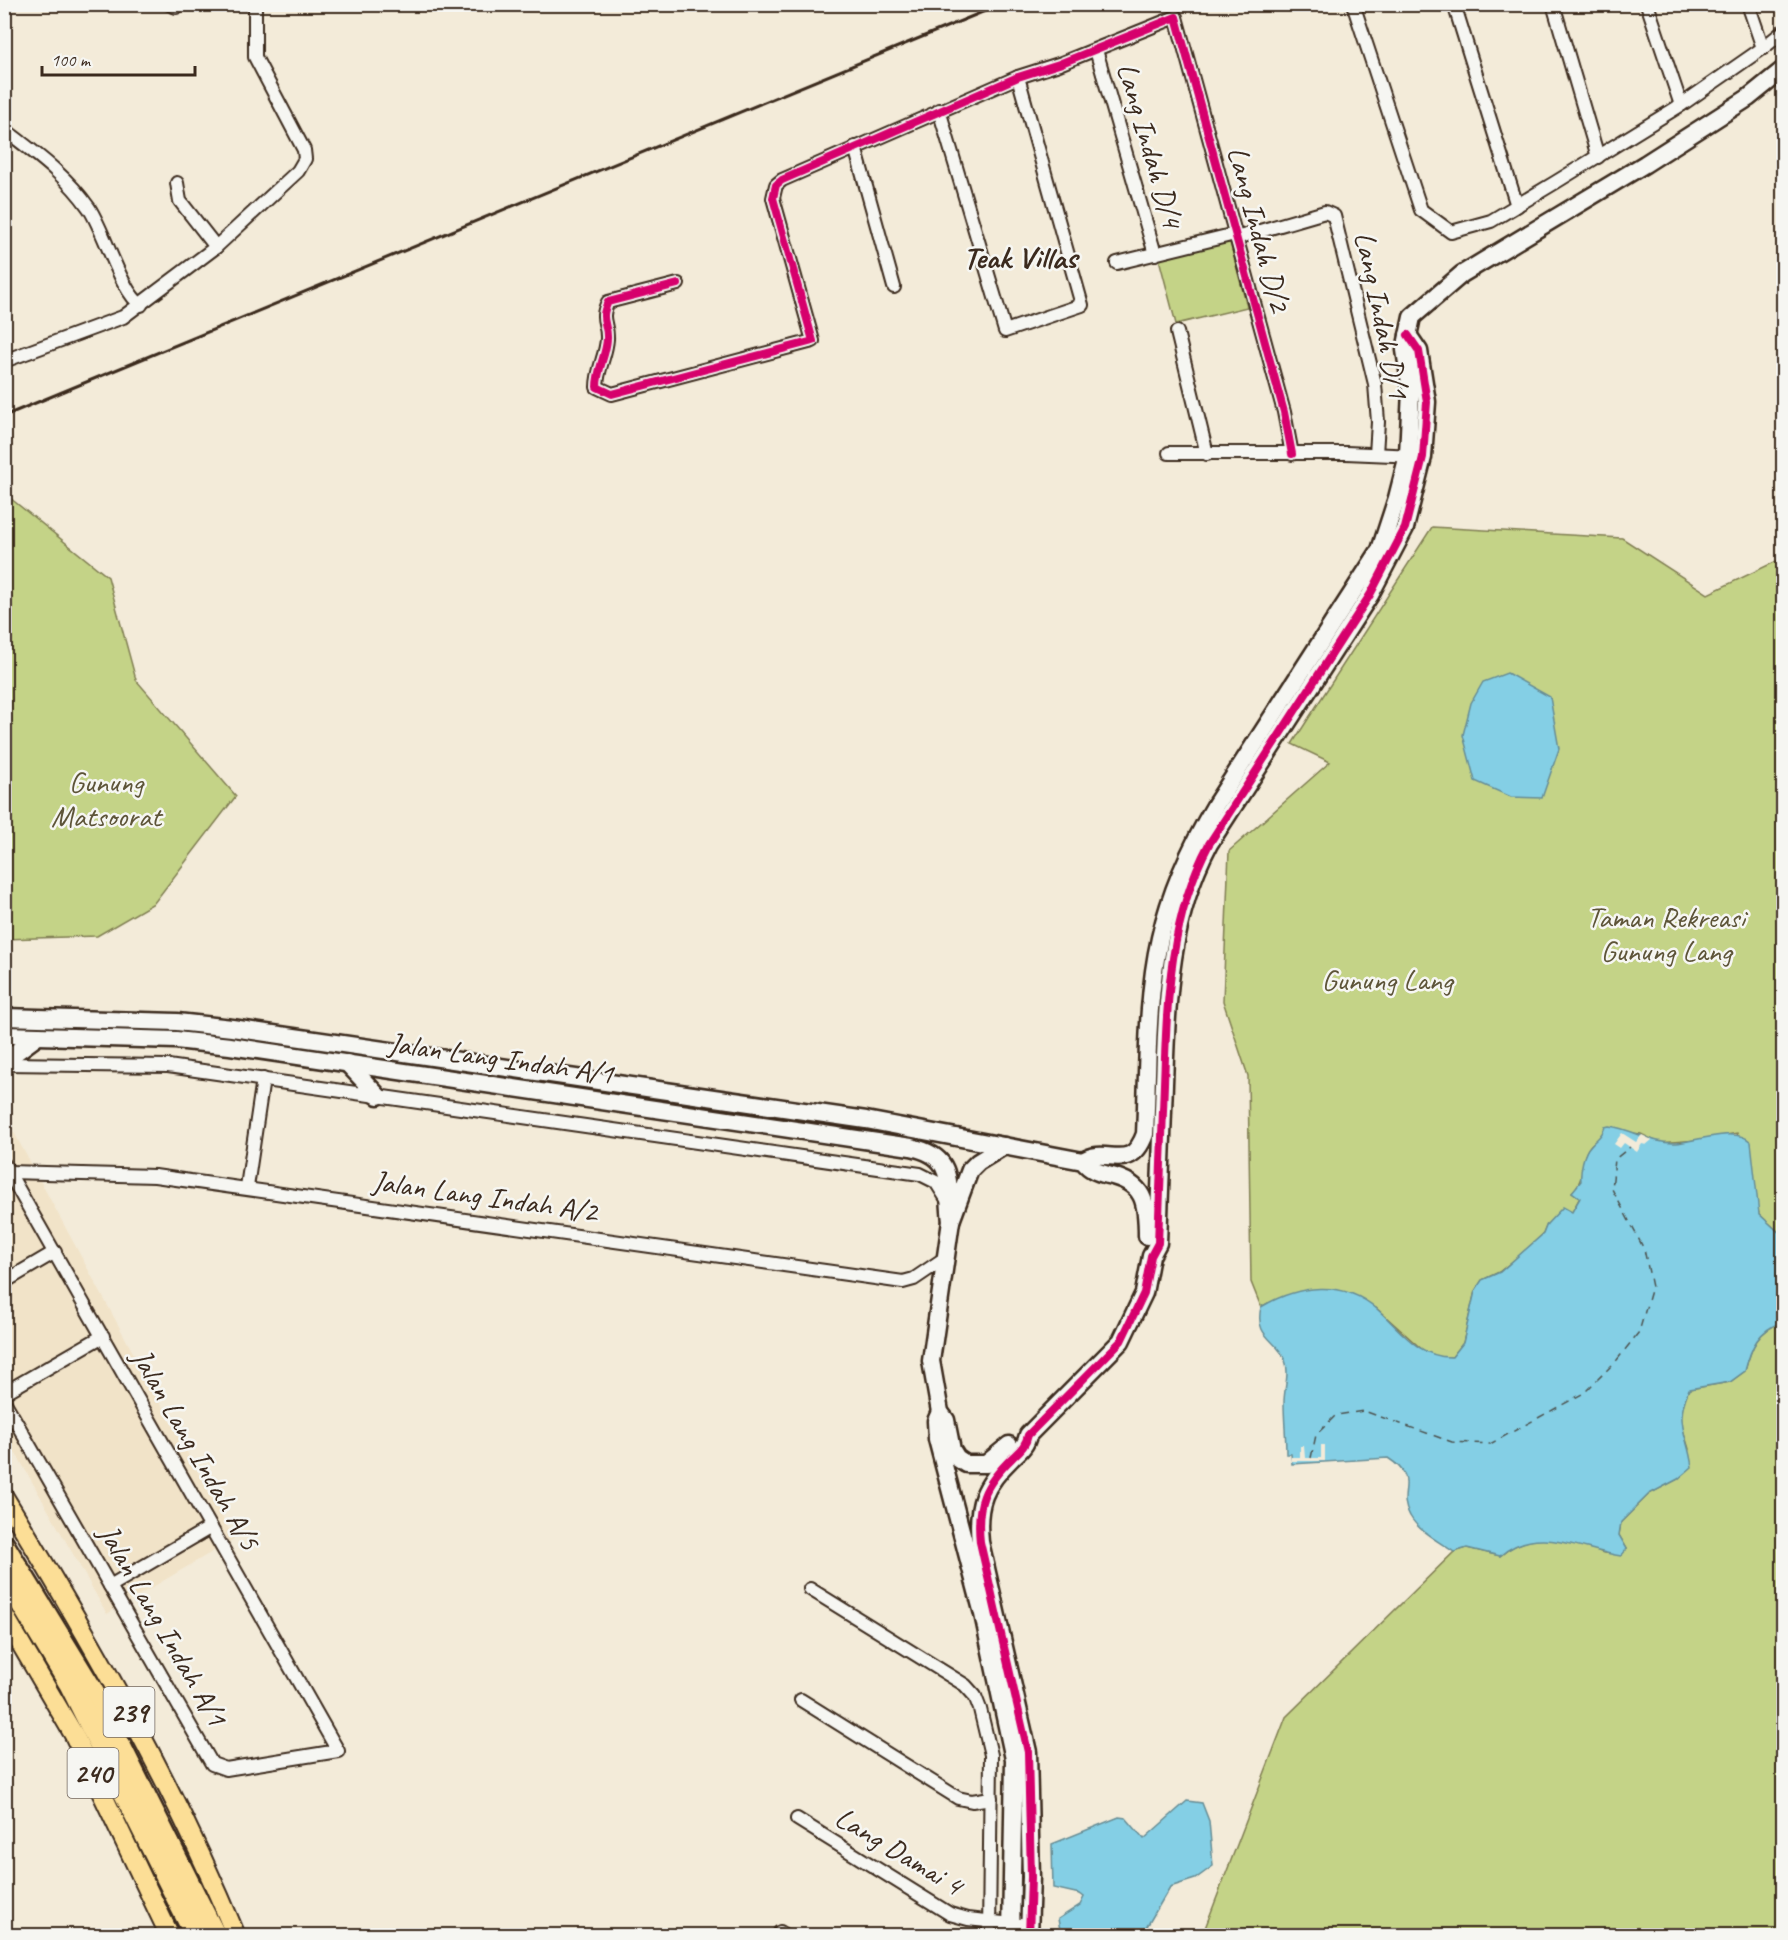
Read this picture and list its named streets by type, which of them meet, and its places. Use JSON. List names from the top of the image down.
{
  "streets": {
    "main road": ["239", "240"],
    "street": [
      "Lang Indah D/4",
      "Lang Indah D/2",
      "Lang Indah D/1",
      "Jalan Lang Indah A/1",
      "Jalan Lang Indah A/2",
      "Jalan Lang Indah A/5",
      "Lang Damai 4"
    ]
  },
  "crossings": [
    ["Lang Indah D/4", "Lang Indah D/2"],
    ["Lang Indah D/2", "Lang Indah D/1"],
    ["Jalan Lang Indah A/1", "Jalan Lang Indah A/5"],
    ["Jalan Lang Indah A/2", "Jalan Lang Indah A/5"]
  ],
  "districts": ["Teak Villas"],
  "parks": ["Gunung Matsoorat", "Taman Rekreasi Gunung Lang", "Gunung Lang"],
  "scale_bar": "100 m"
}
